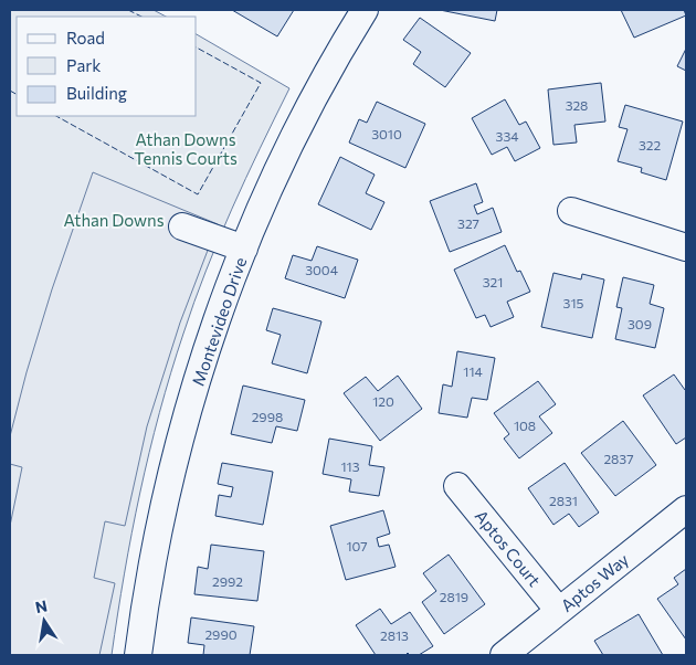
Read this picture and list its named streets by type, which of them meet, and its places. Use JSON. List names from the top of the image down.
{
  "streets": {
    "street": ["Montevideo Drive", "Aptos Court", "Aptos Way"]
  },
  "crossings": [
    ["Aptos Court", "Aptos Way"]
  ],
  "parks": ["Athan Downs Tennis Courts", "Athan Downs"],
  "house_numbers": [
    "328",
    "3010",
    "334",
    "322",
    "327",
    "3004",
    "321",
    "315",
    "309",
    "114",
    "120",
    "2998",
    "108",
    "2837",
    "113",
    "2831",
    "107",
    "2992",
    "2819",
    "2990",
    "2813"
  ],
  "legend": ["Road", "Park", "Building"],
  "north": "top"
}
